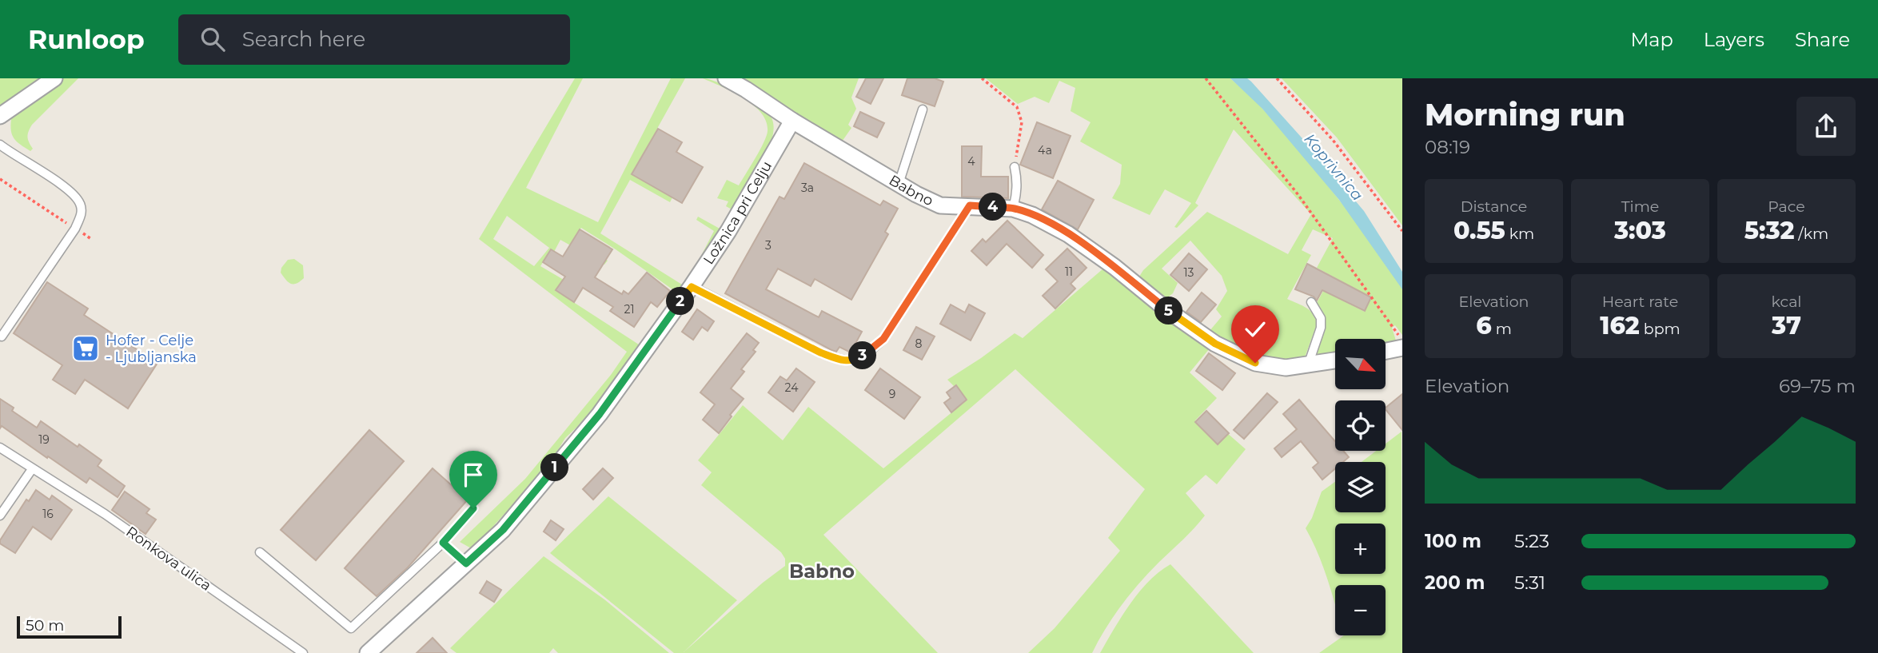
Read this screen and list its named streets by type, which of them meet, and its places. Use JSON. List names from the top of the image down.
{
  "streets": {
    "street": ["Babno", "Ložnica pri Celju"],
    "lane": ["Ronkova ulica"]
  },
  "crossings": [
    ["Babno", "Ložnica pri Celju"]
  ],
  "districts": ["Babno"],
  "water": ["Koprivnica"],
  "places": {
    "supermarket": ["Hofer - Celje - Ljubljanska"]
  },
  "house_numbers": [
    "4a",
    "4",
    "3a",
    "3",
    "11",
    "13",
    "21",
    "8",
    "24",
    "9",
    "19",
    "16"
  ],
  "scale_bar": "50 m",
  "north": "bottom right",
  "page": {
    "header": "Runloop",
    "search": "Search here",
    "nav": ["Map", "Layers", "Share"],
    "heading": ["Morning run", "08:19"],
    "stats": [
      ["Distance", "0.55 km"],
      ["Time", "3:03"],
      ["Pace", "5:32 /km"],
      ["Elevation", "6 m"],
      ["Heart rate", "162 bpm"],
      ["kcal", "37"]
    ],
    "pins": [
      "4",
      "2",
      "5",
      "3",
      "1"
    ],
    "map_buttons": ["+", "−"],
    "chart": ["Elevation", "69–75 m"],
    "list": [
      {
        "name": "100 m",
        "note": "5:23"
      },
      {
        "name": "200 m",
        "note": "5:31"
      }
    ],
    "scale": "50 m"
  }
}
